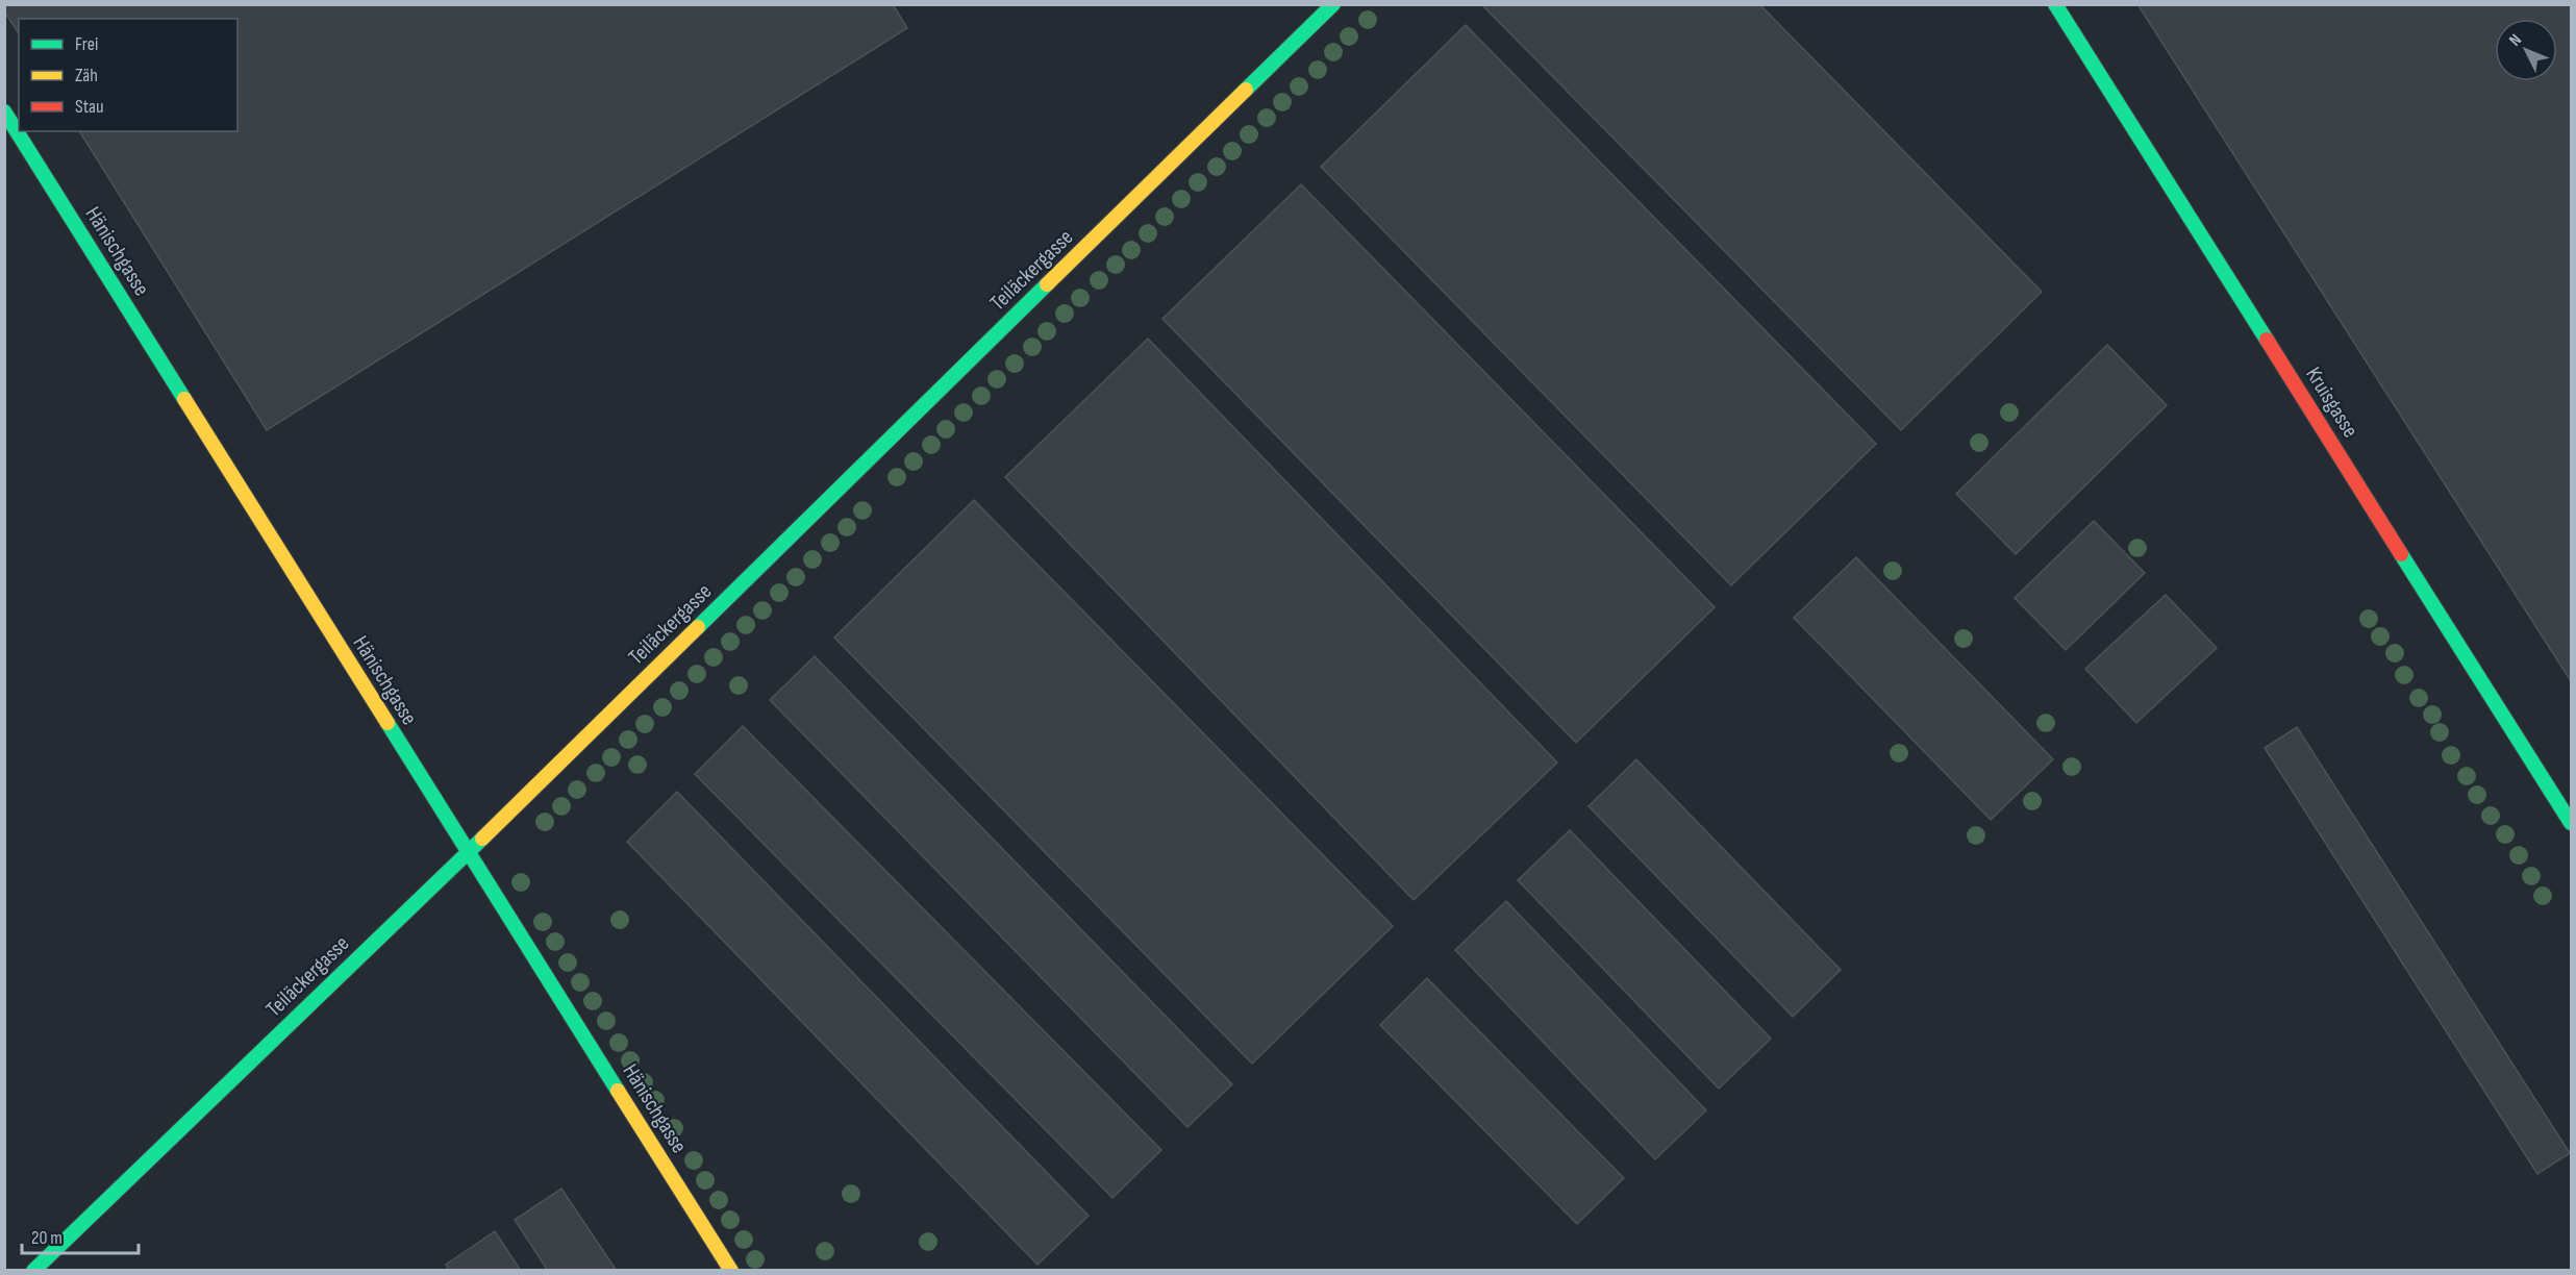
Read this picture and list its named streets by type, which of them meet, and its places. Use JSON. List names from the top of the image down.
{
  "streets": {
    "street": ["Hänischgasse", "Teiläckergasse", "Kruisgasse"]
  },
  "crossings": [
    ["Hänischgasse", "Teiläckergasse"]
  ],
  "legend": ["Frei", "Zäh", "Stau"],
  "scale_bar": "20 m",
  "north": "top left"
}
